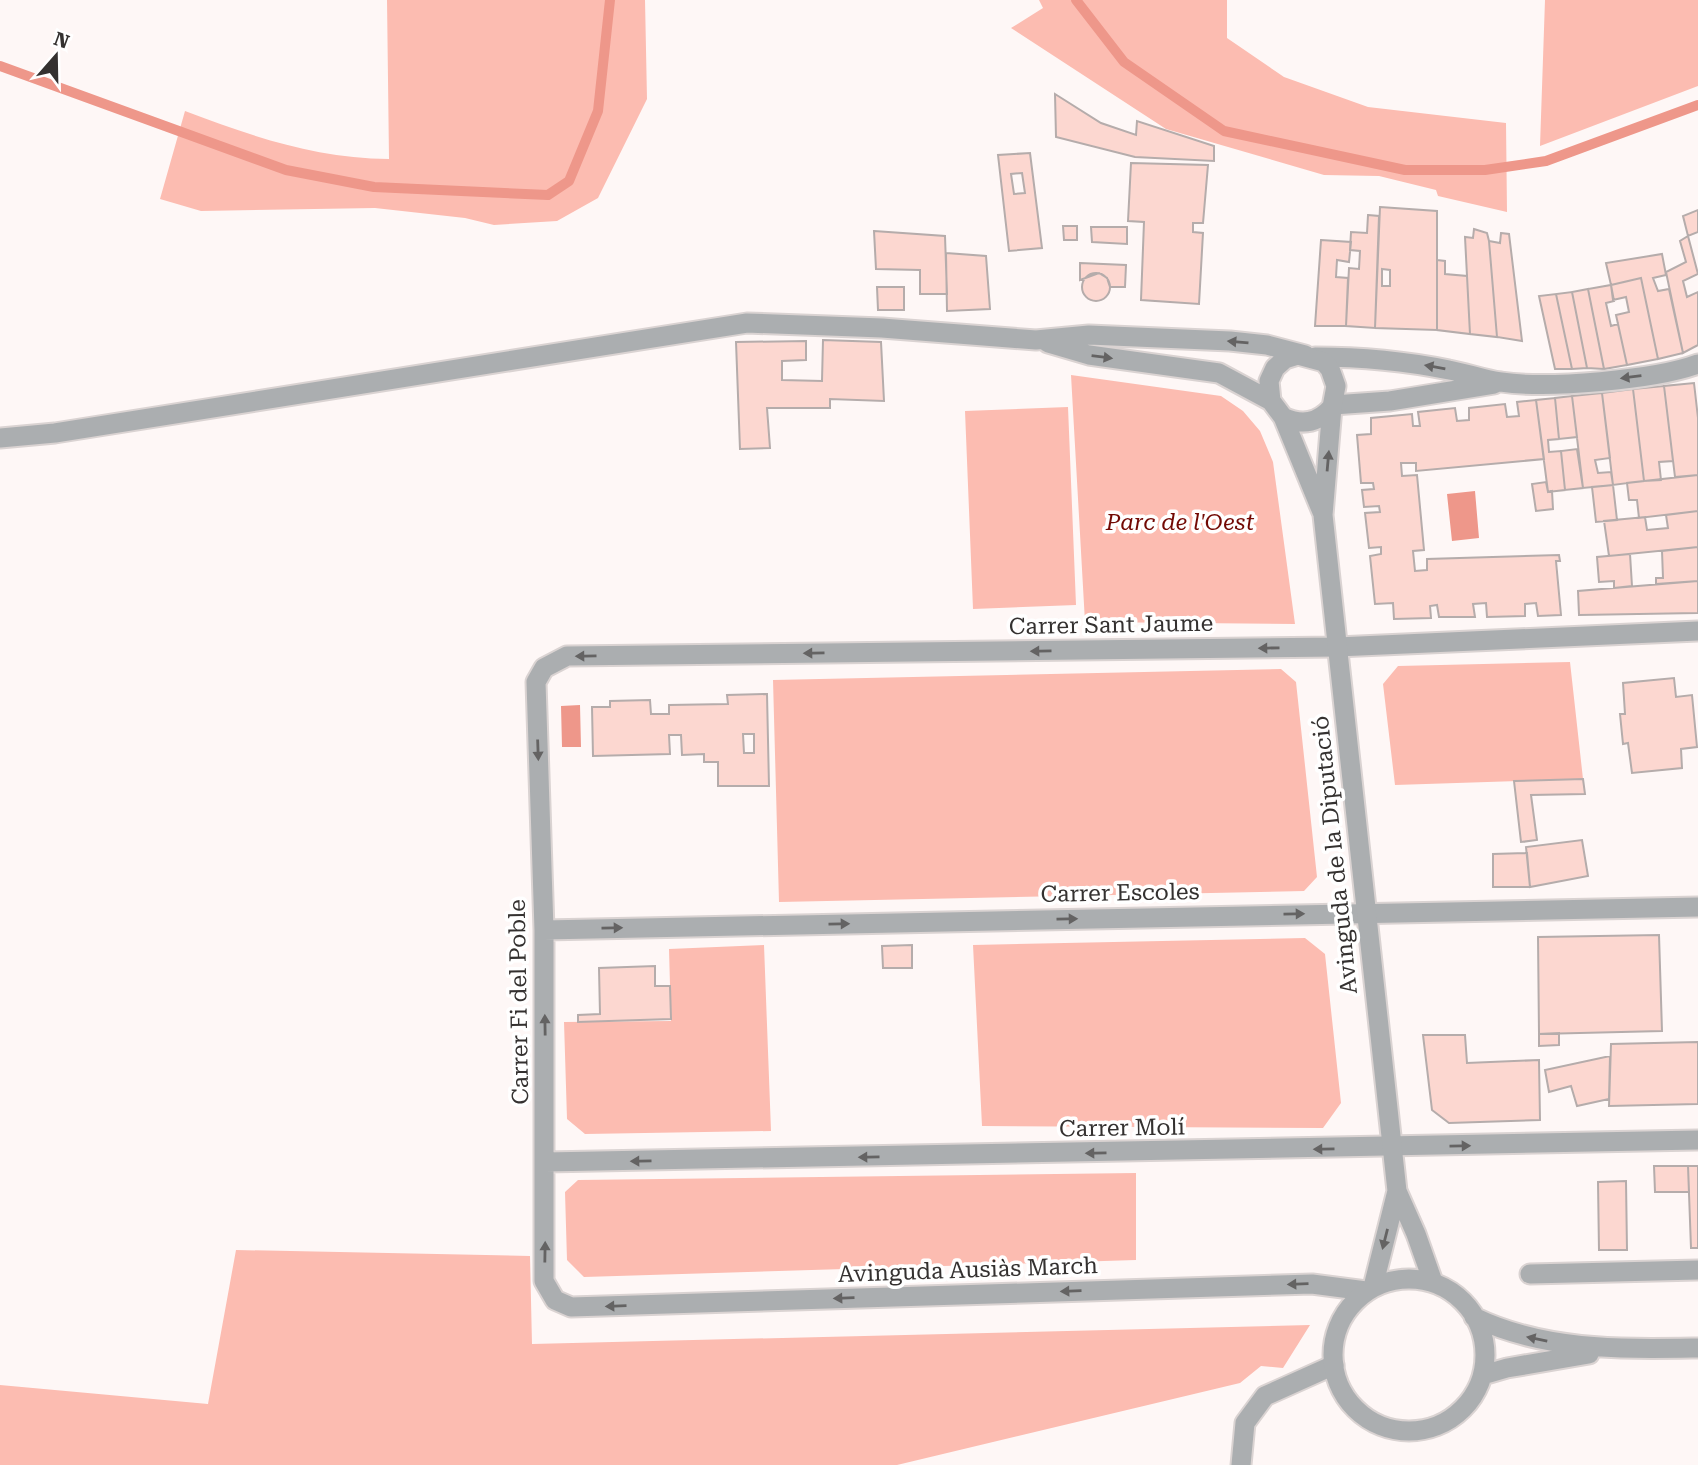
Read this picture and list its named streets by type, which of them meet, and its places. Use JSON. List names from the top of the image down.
{
  "streets": {
    "street": [
      "Carrer Sant Jaume",
      "Avinguda de la Diputació",
      "Carrer Escoles",
      "Carrer Fi del Poble",
      "Carrer Molí",
      "Avinguda Ausiàs March"
    ]
  },
  "crossings": [
    ["Carrer Sant Jaume", "Avinguda de la Diputació"],
    ["Carrer Sant Jaume", "Carrer Fi del Poble"],
    ["Avinguda de la Diputació", "Carrer Escoles"],
    ["Avinguda de la Diputació", "Carrer Molí"],
    ["Carrer Escoles", "Carrer Fi del Poble"],
    ["Carrer Fi del Poble", "Carrer Molí"],
    ["Carrer Fi del Poble", "Avinguda Ausiàs March"]
  ],
  "one_way": ["Carrer Sant Jaume", "Carrer Escoles", "Avinguda Ausiàs March"],
  "parks": ["Parc de l'Oest"],
  "north": "top"
}
